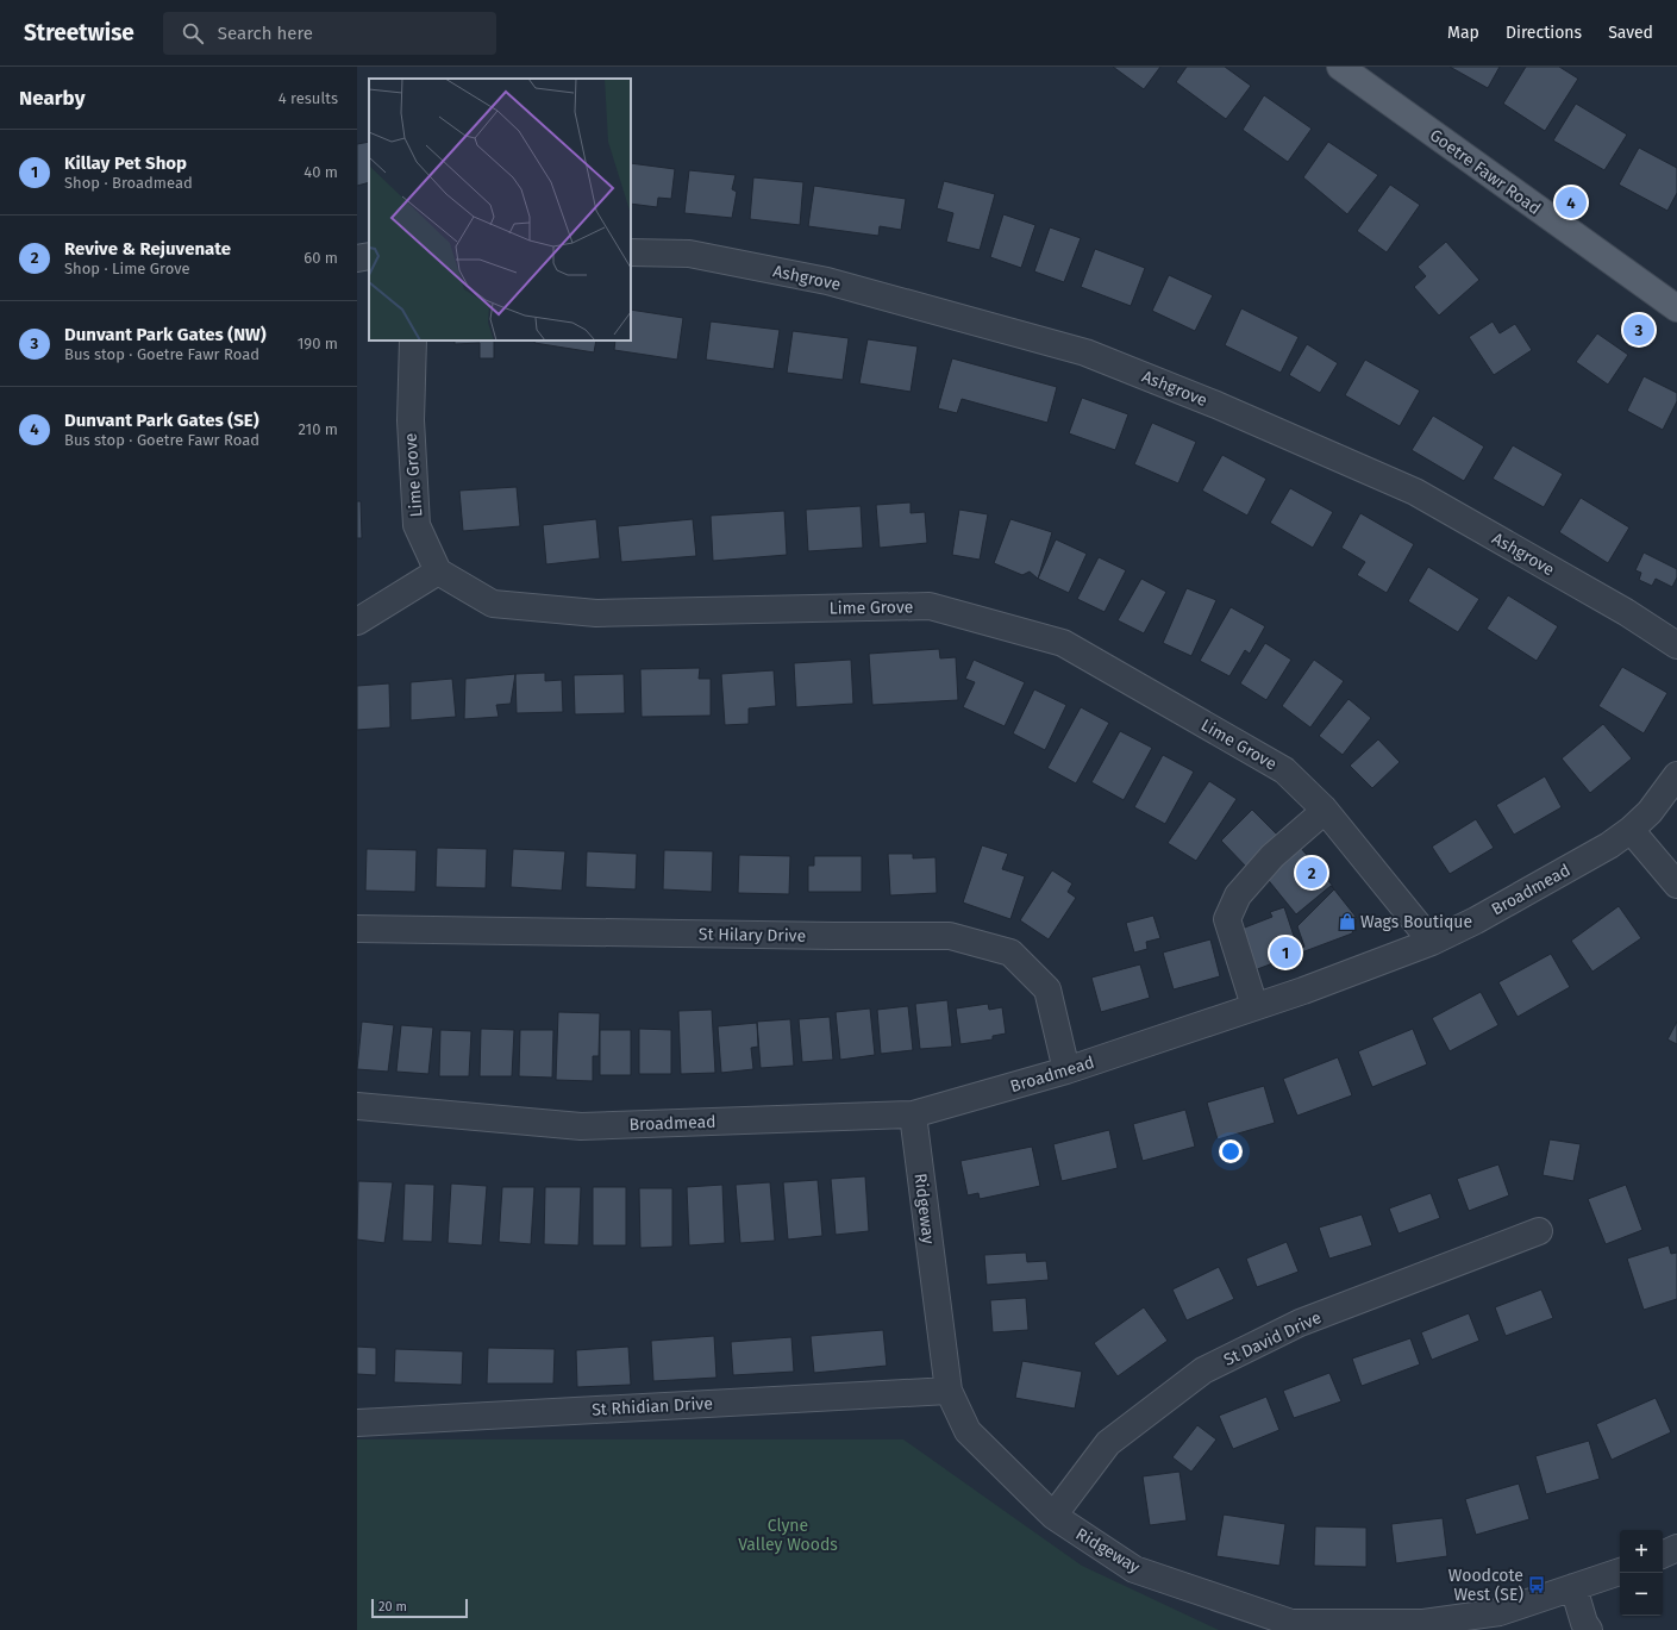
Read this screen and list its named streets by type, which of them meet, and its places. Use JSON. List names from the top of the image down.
{
  "streets": {
    "main road": ["Goetre Fawr Road"],
    "street": [
      "Ashgrove",
      "Lime Grove",
      "Broadmead",
      "St Hilary Drive",
      "Ridgeway",
      "St David Drive",
      "St Rhidian Drive"
    ]
  },
  "crossings": [
    ["Lime Grove", "Broadmead"],
    ["Broadmead", "St Hilary Drive"],
    ["Broadmead", "Ridgeway"],
    ["Ridgeway", "St David Drive"],
    ["Ridgeway", "St Rhidian Drive"]
  ],
  "parks": ["Clyne Valley Woods"],
  "places": {
    "shop": ["Wags Boutique"],
    "bus stop": ["Woodcote West (SE)"]
  },
  "scale_bar": "20 m",
  "page": {
    "header": "Streetwise",
    "search": "Search here",
    "nav": ["Map", "Directions", "Saved"],
    "heading": ["Nearby", "4 results"],
    "list": [
      {
        "mark": "1",
        "name": "Killay Pet Shop",
        "note": "Shop · Broadmead",
        "value": "40 m"
      },
      {
        "mark": "2",
        "name": "Revive & Rejuvenate",
        "note": "Shop · Lime Grove",
        "value": "60 m"
      },
      {
        "mark": "3",
        "name": "Dunvant Park Gates (NW)",
        "note": "Bus stop · Goetre Fawr Road",
        "value": "190 m"
      },
      {
        "mark": "4",
        "name": "Dunvant Park Gates (SE)",
        "note": "Bus stop · Goetre Fawr Road",
        "value": "210 m"
      }
    ],
    "pins": [
      "4",
      "3",
      "2",
      "1"
    ],
    "map_buttons": ["+", "−"],
    "scale": "20 m"
  }
}
